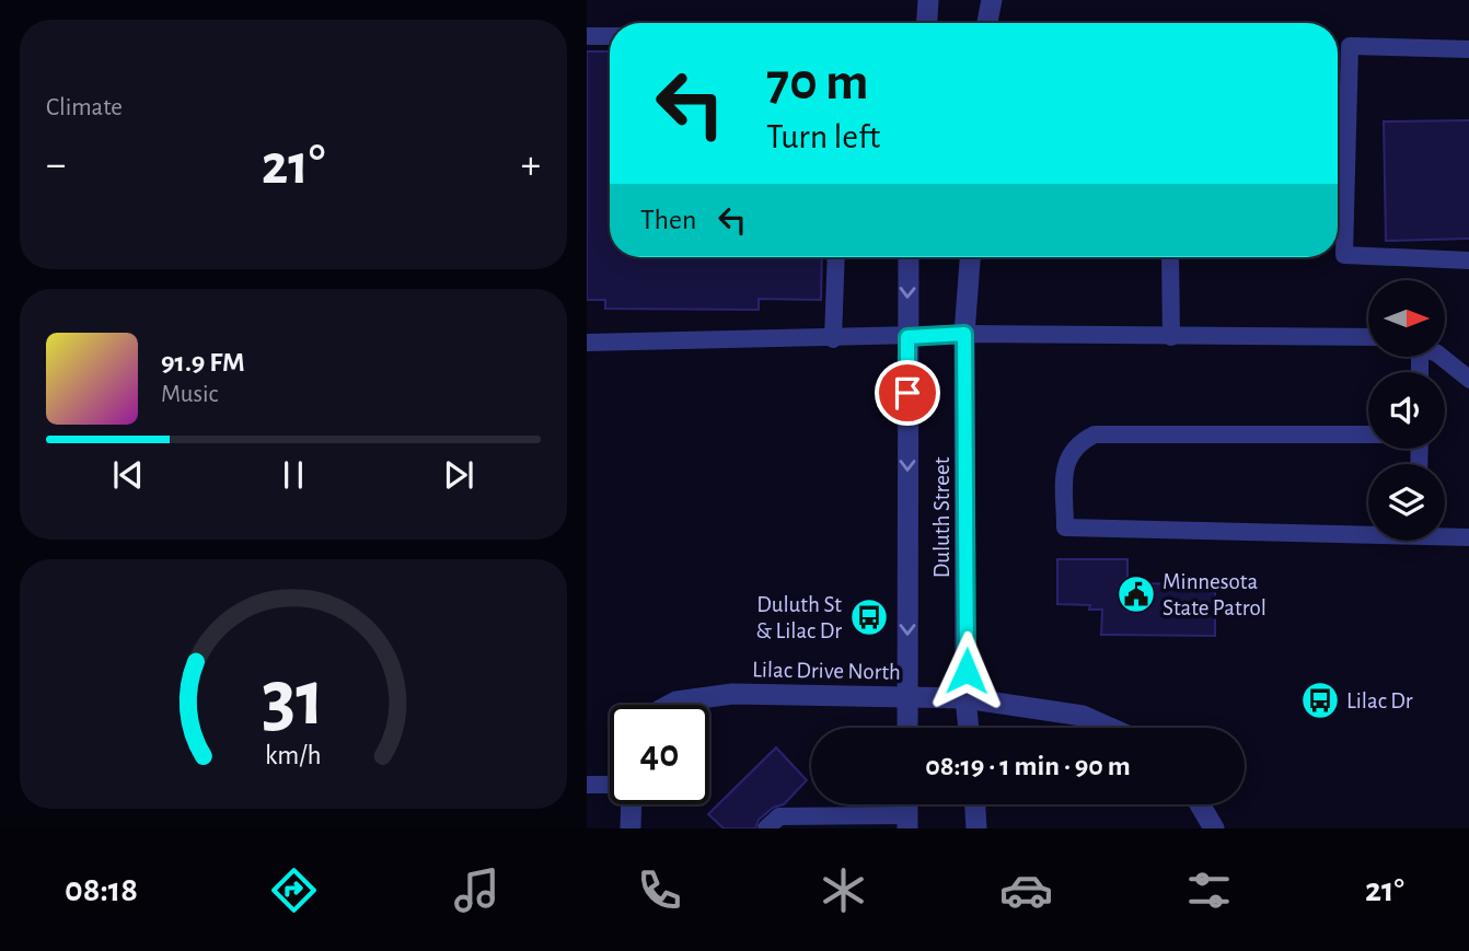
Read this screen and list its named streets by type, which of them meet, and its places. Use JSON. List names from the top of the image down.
{
  "streets": {
    "street": ["Duluth Street", "Lilac Drive North"]
  },
  "crossings": [
    ["Duluth Street", "Lilac Drive North"]
  ],
  "places": {
    "public building": ["Minnesota State Patrol"],
    "bus stop": ["Duluth St & Lilac Dr", "Lilac Dr"]
  },
  "north": "right",
  "page": {
    "tile": "Climate",
    "turn": ["70 m", "Turn left"],
    "heat": ["−", "21°", "+"],
    "then": "Then",
    "song": ["91.9 FM", "Music"],
    "limit": "40",
    "trip": "08:19 · 1 min · 90 m",
    "tabs": ["08:18", "21°"],
    "gauge": ["31", "km/h"]
  }
}
